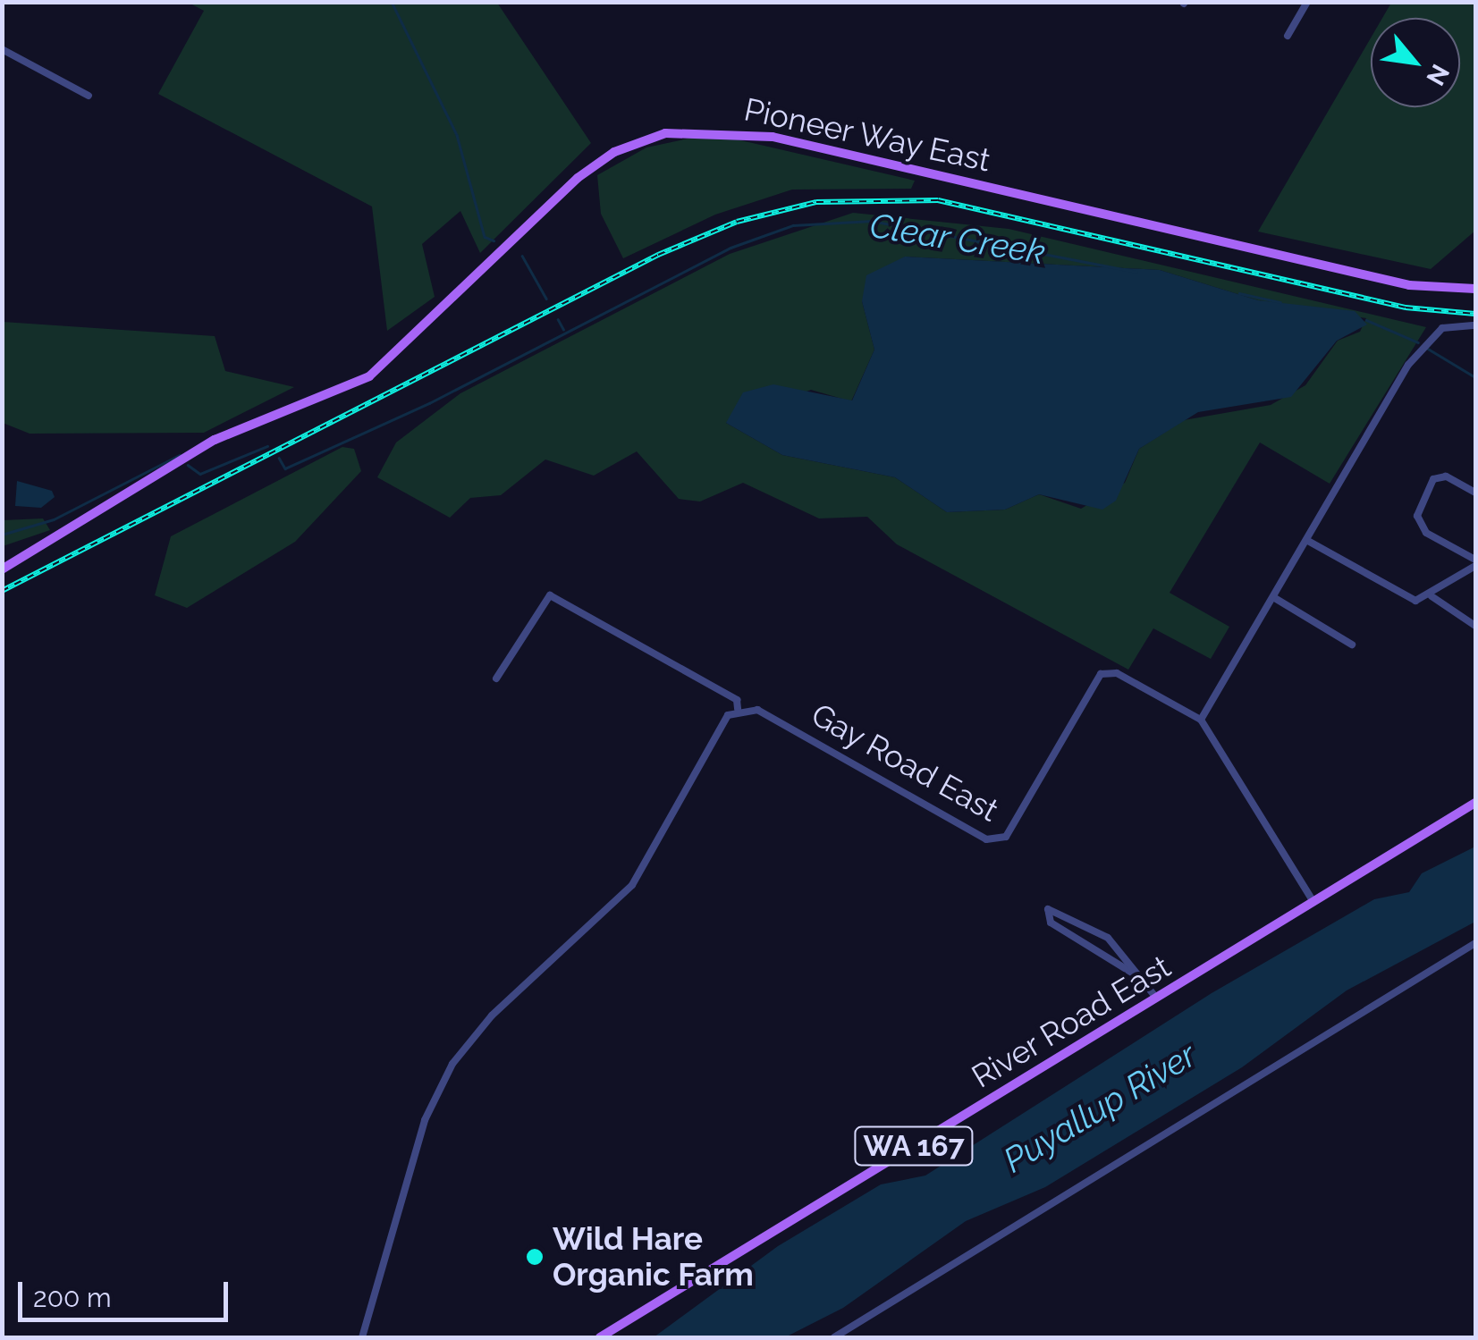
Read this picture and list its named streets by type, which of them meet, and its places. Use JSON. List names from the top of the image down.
{
  "streets": {
    "main road": ["Pioneer Way East", "River Road East", "WA 167"],
    "street": ["Gay Road East"]
  },
  "water": ["Clear Creek", "Puyallup River"],
  "places": ["Wild Hare Organic Farm"],
  "scale_bar": "200 m",
  "north": "bottom right"
}
